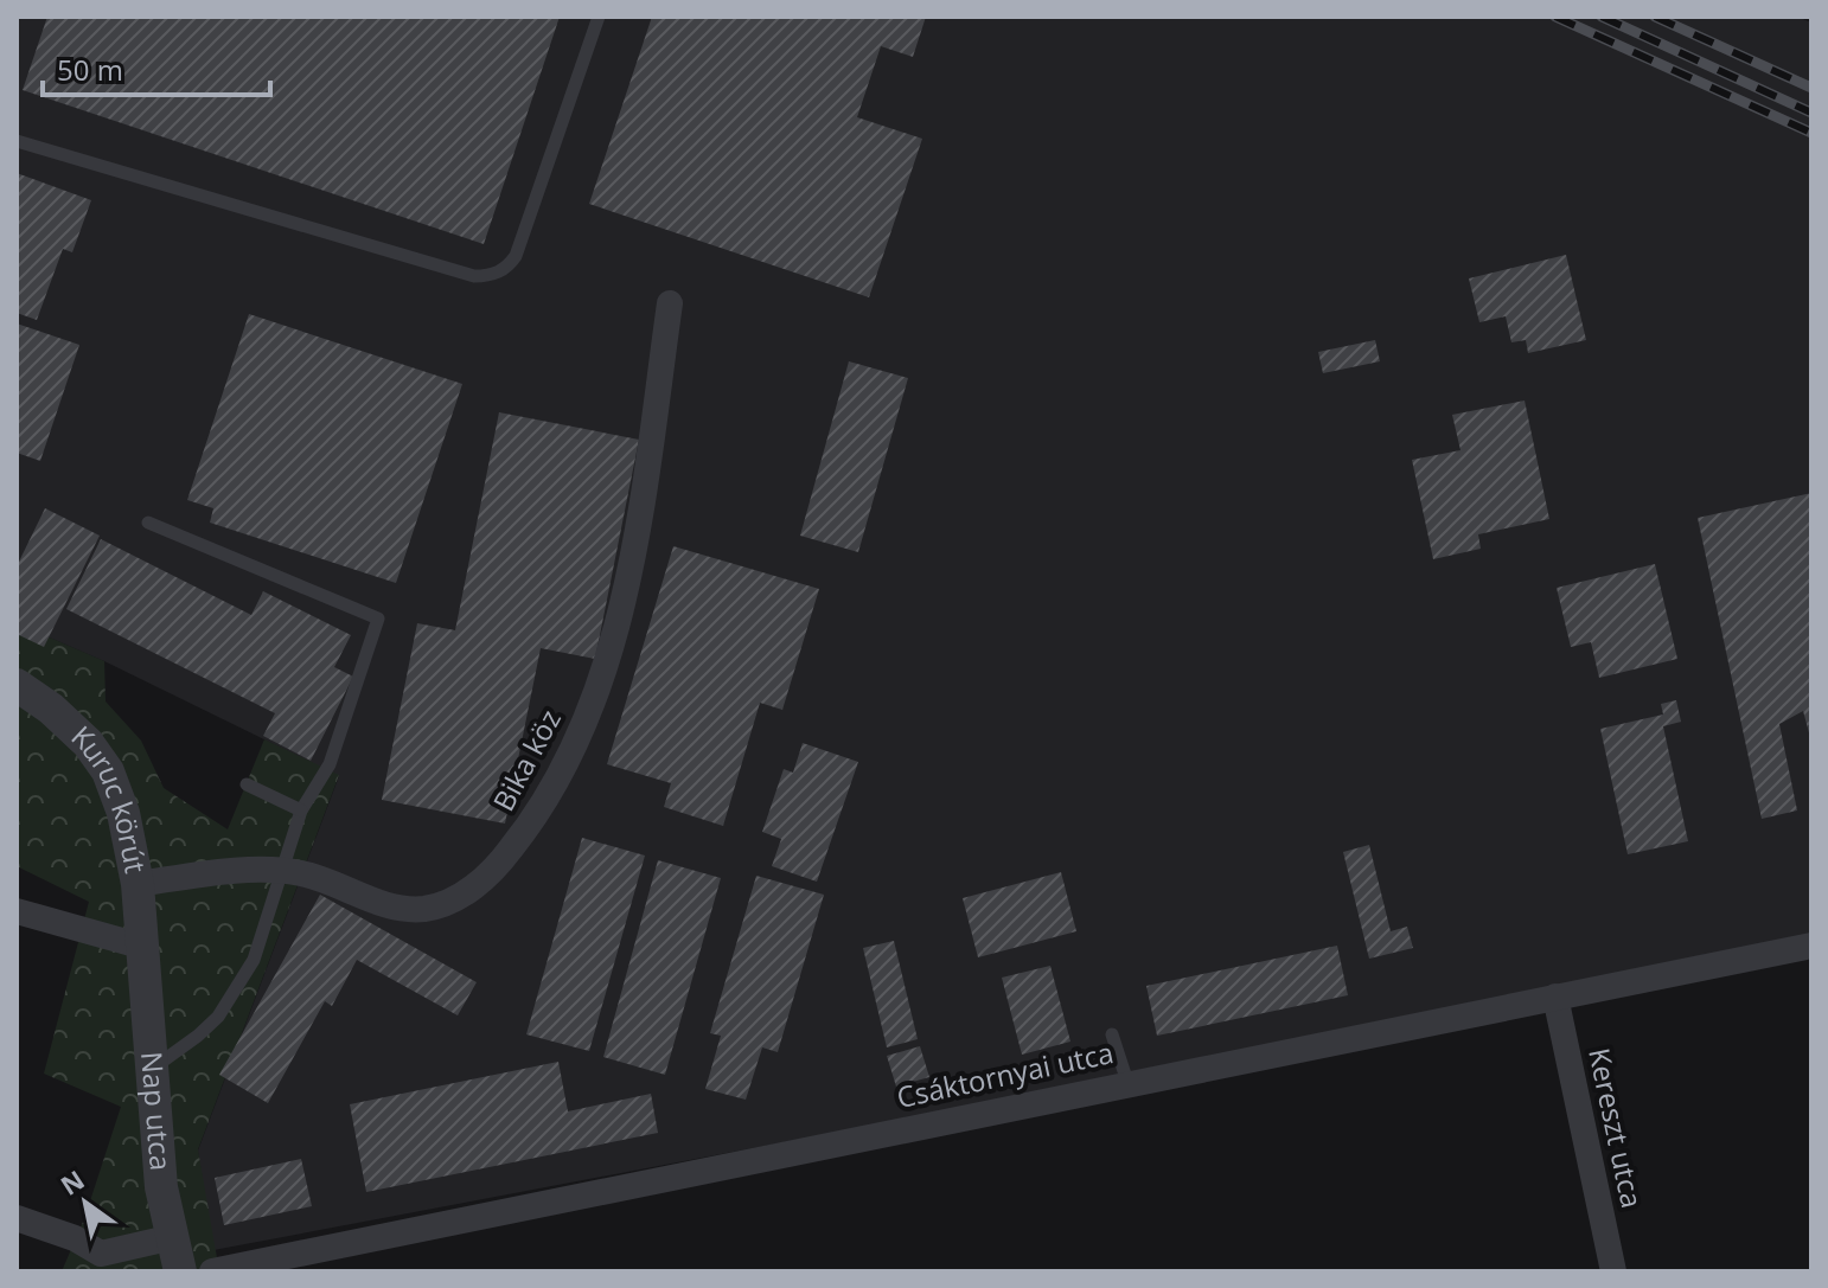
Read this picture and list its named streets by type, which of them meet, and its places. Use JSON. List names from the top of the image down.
{
  "streets": {
    "street": [
      "Bika köz",
      "Kuruc körút",
      "Csáktornyai utca",
      "Nap utca",
      "Kereszt utca"
    ]
  },
  "crossings": [
    ["Bika köz", "Kuruc körút"],
    ["Kuruc körút", "Nap utca"],
    ["Csáktornyai utca", "Kereszt utca"]
  ],
  "scale_bar": "50 m",
  "north": "top left"
}
